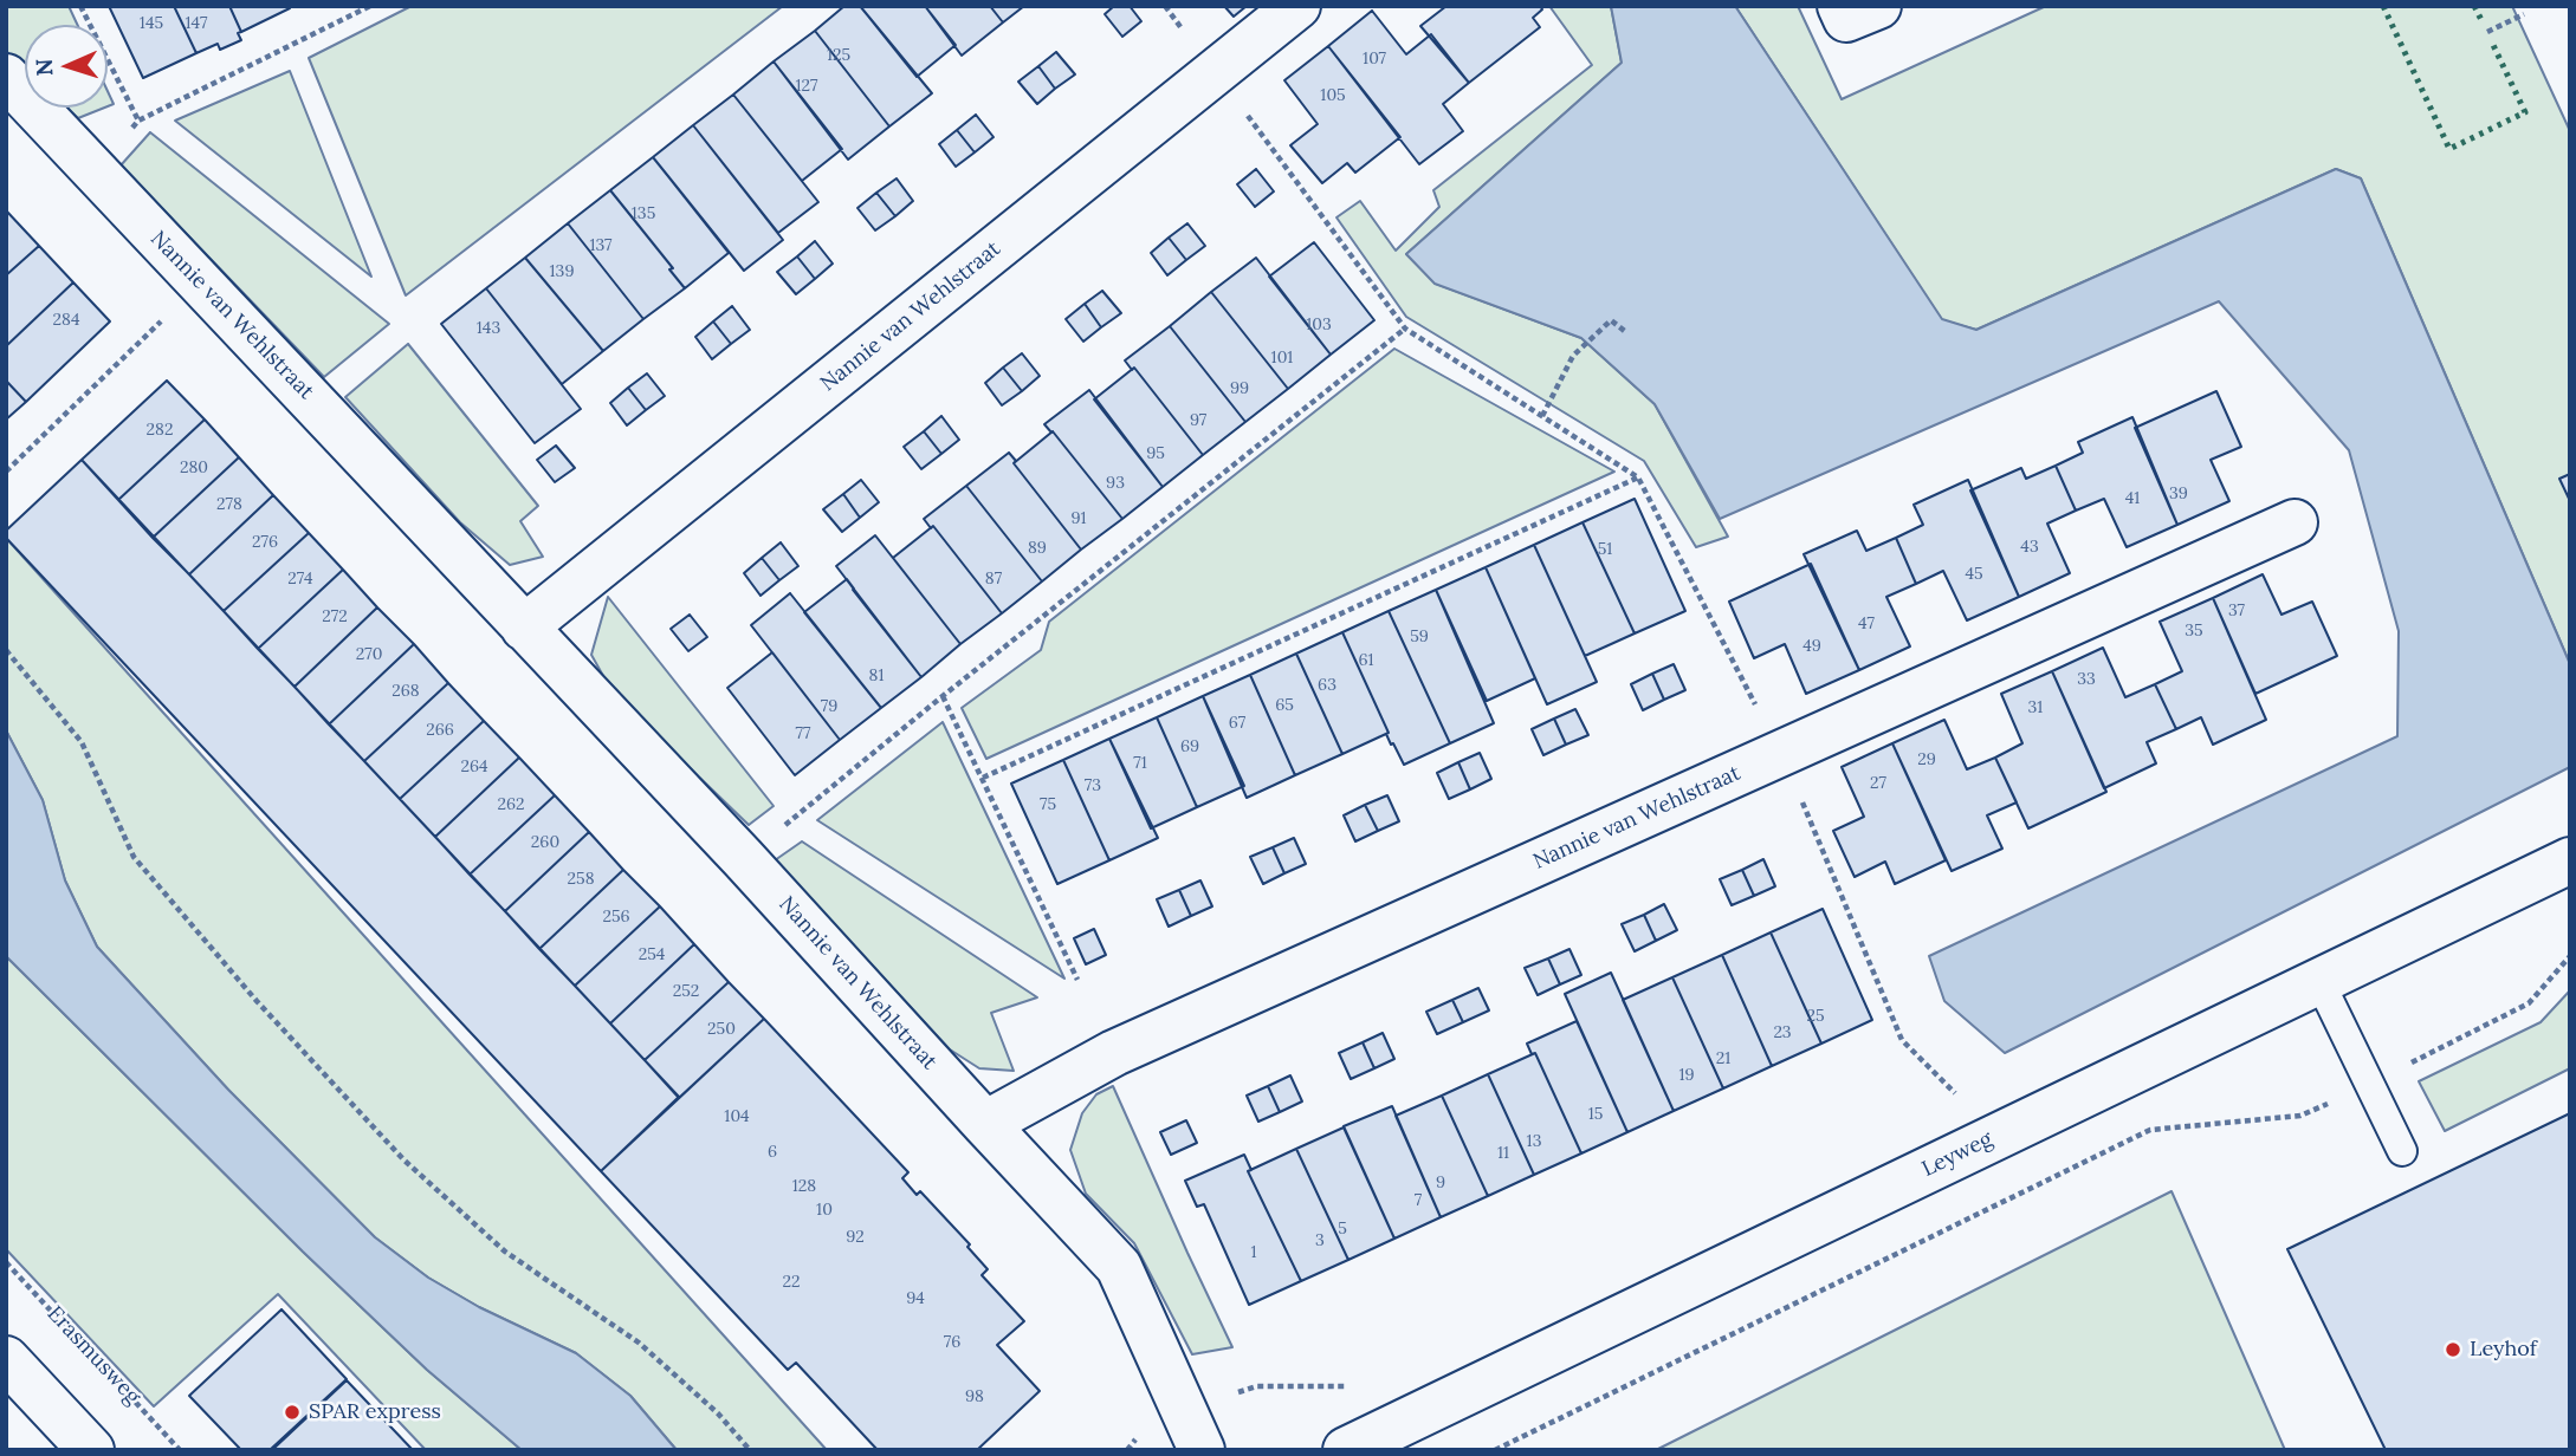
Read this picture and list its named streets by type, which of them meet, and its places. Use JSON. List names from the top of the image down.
{
  "streets": {
    "street": ["Nannie van Wehlstraat", "Leyweg"],
    "path": ["Erasmusweg"]
  },
  "places": ["Leyhof", "SPAR express"],
  "house_numbers": [
    "145",
    "147",
    "125",
    "107",
    "127",
    "105",
    "135",
    "137",
    "139",
    "284",
    "103",
    "143",
    "101",
    "99",
    "97",
    "282",
    "95",
    "280",
    "93",
    "39",
    "41",
    "278",
    "91",
    "276",
    "43",
    "89",
    "51",
    "45",
    "274",
    "87",
    "37",
    "272",
    "47",
    "35",
    "59",
    "49",
    "270",
    "61",
    "81",
    "33",
    "63",
    "268",
    "65",
    "79",
    "31",
    "67",
    "266",
    "77",
    "69",
    "29",
    "71",
    "264",
    "27",
    "73",
    "262",
    "75",
    "260",
    "258",
    "256",
    "254",
    "252",
    "25",
    "250",
    "23",
    "21",
    "19",
    "15",
    "104",
    "13",
    "6",
    "11",
    "9",
    "128",
    "7",
    "10",
    "5",
    "92",
    "3",
    "1",
    "22",
    "94",
    "76",
    "98"
  ],
  "north": "left"
}
